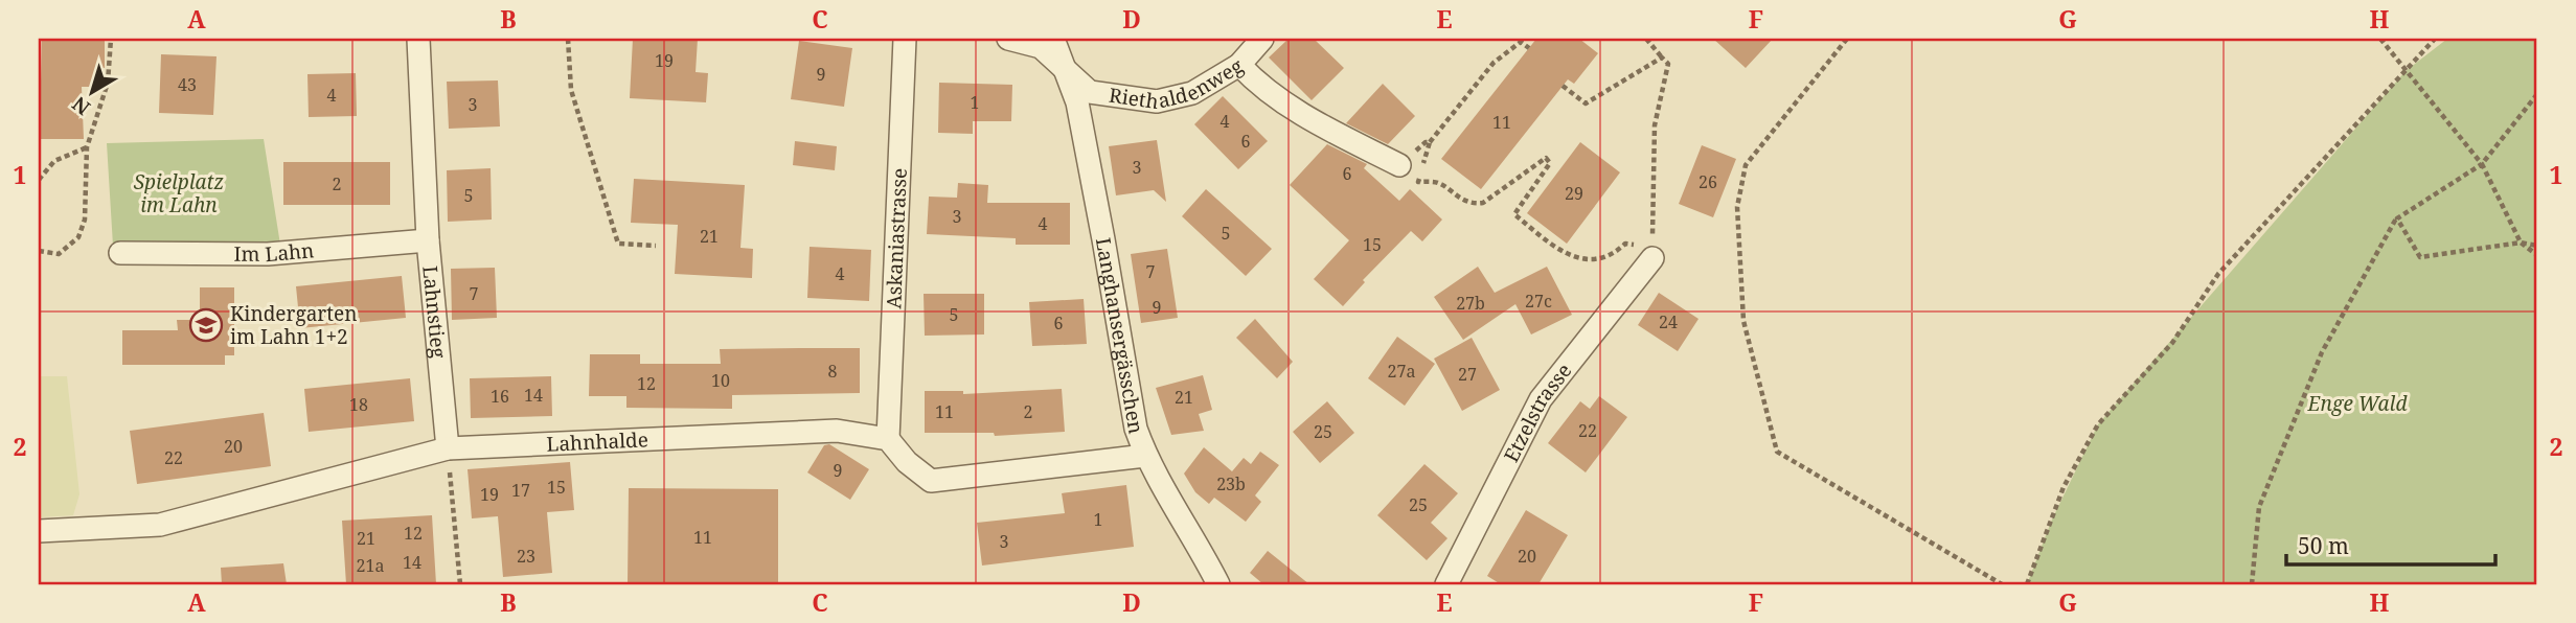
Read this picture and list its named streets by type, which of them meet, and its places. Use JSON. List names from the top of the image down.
{
  "streets": {
    "street": [
      "Riethaldenweg",
      "Askaniastrasse",
      "Im Lahn",
      "Lahnstieg",
      "Langhansergässchen",
      "Etzelstrasse",
      "Lahnhalde"
    ]
  },
  "crossings": [
    ["Riethaldenweg", "Langhansergässchen"],
    ["Askaniastrasse", "Lahnhalde"],
    ["Im Lahn", "Lahnstieg"],
    ["Lahnstieg", "Lahnhalde"]
  ],
  "parks": ["Spielplatz im Lahn", "Enge Wald"],
  "places": {
    "school or university": ["Kindergarten im Lahn 1+2"]
  },
  "house_numbers": [
    "19",
    "9",
    "43",
    "4",
    "1",
    "3",
    "4",
    "11",
    "6",
    "3",
    "6",
    "26",
    "2",
    "29",
    "5",
    "3",
    "4",
    "5",
    "21",
    "15",
    "7",
    "4",
    "7",
    "27c",
    "27b",
    "9",
    "5",
    "24",
    "6",
    "8",
    "27a",
    "27",
    "10",
    "12",
    "14",
    "16",
    "21",
    "18",
    "11",
    "2",
    "22",
    "25",
    "20",
    "22",
    "9",
    "23b",
    "15",
    "17",
    "19",
    "25",
    "1",
    "12",
    "11",
    "21",
    "3",
    "23",
    "20",
    "14",
    "21a"
  ],
  "scale_bar": "50 m",
  "north": "bottom left",
  "grid": {
    "columns": [
      "A",
      "B",
      "C",
      "D",
      "E",
      "F",
      "G",
      "H"
    ],
    "rows": ["1", "2"]
  }
}
